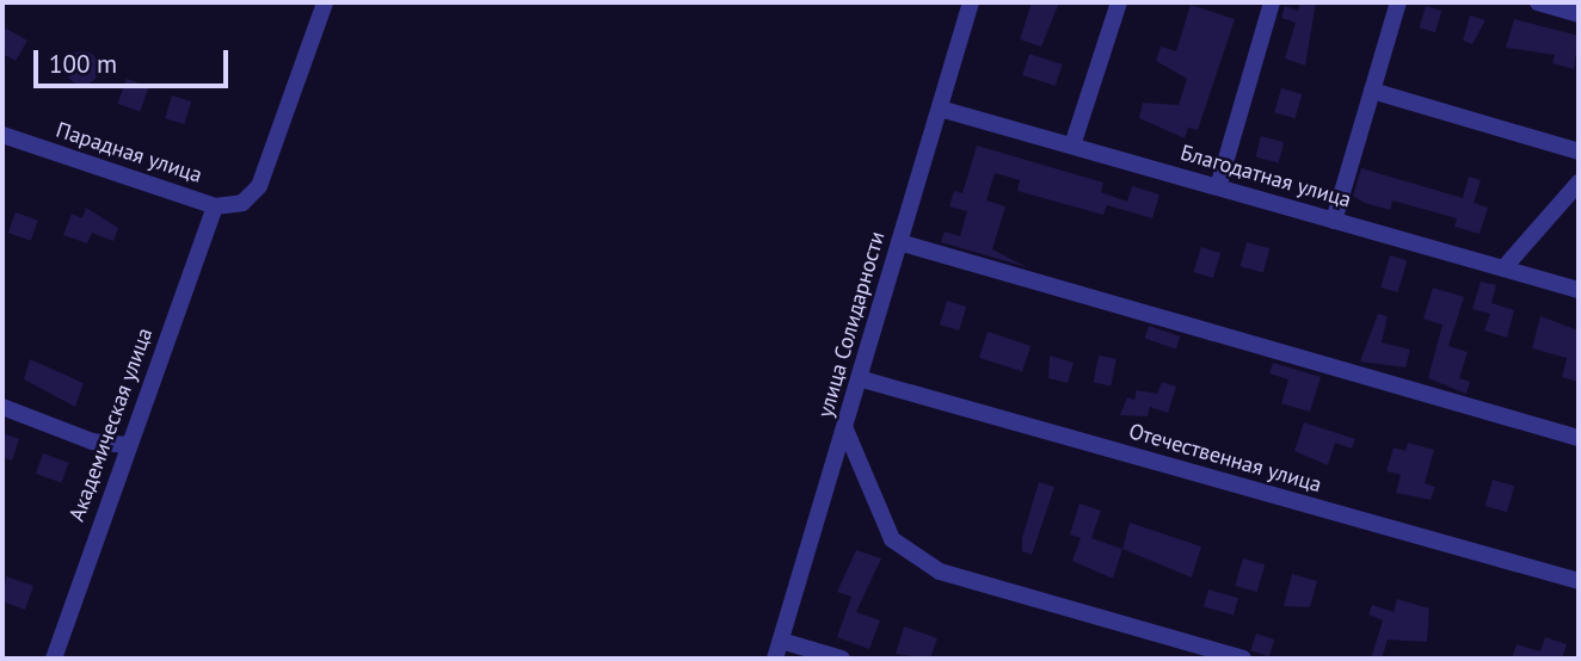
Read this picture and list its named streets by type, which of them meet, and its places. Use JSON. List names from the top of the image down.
{
  "streets": {
    "street": [
      "Парадная улица",
      "Благодатная улица",
      "улица Солидарности",
      "Академическая улица",
      "Отечественная улица"
    ]
  },
  "crossings": [
    ["Парадная улица", "Академическая улица"],
    ["Благодатная улица", "улица Солидарности"],
    ["улица Солидарности", "Отечественная улица"]
  ],
  "scale_bar": "100 m"
}
